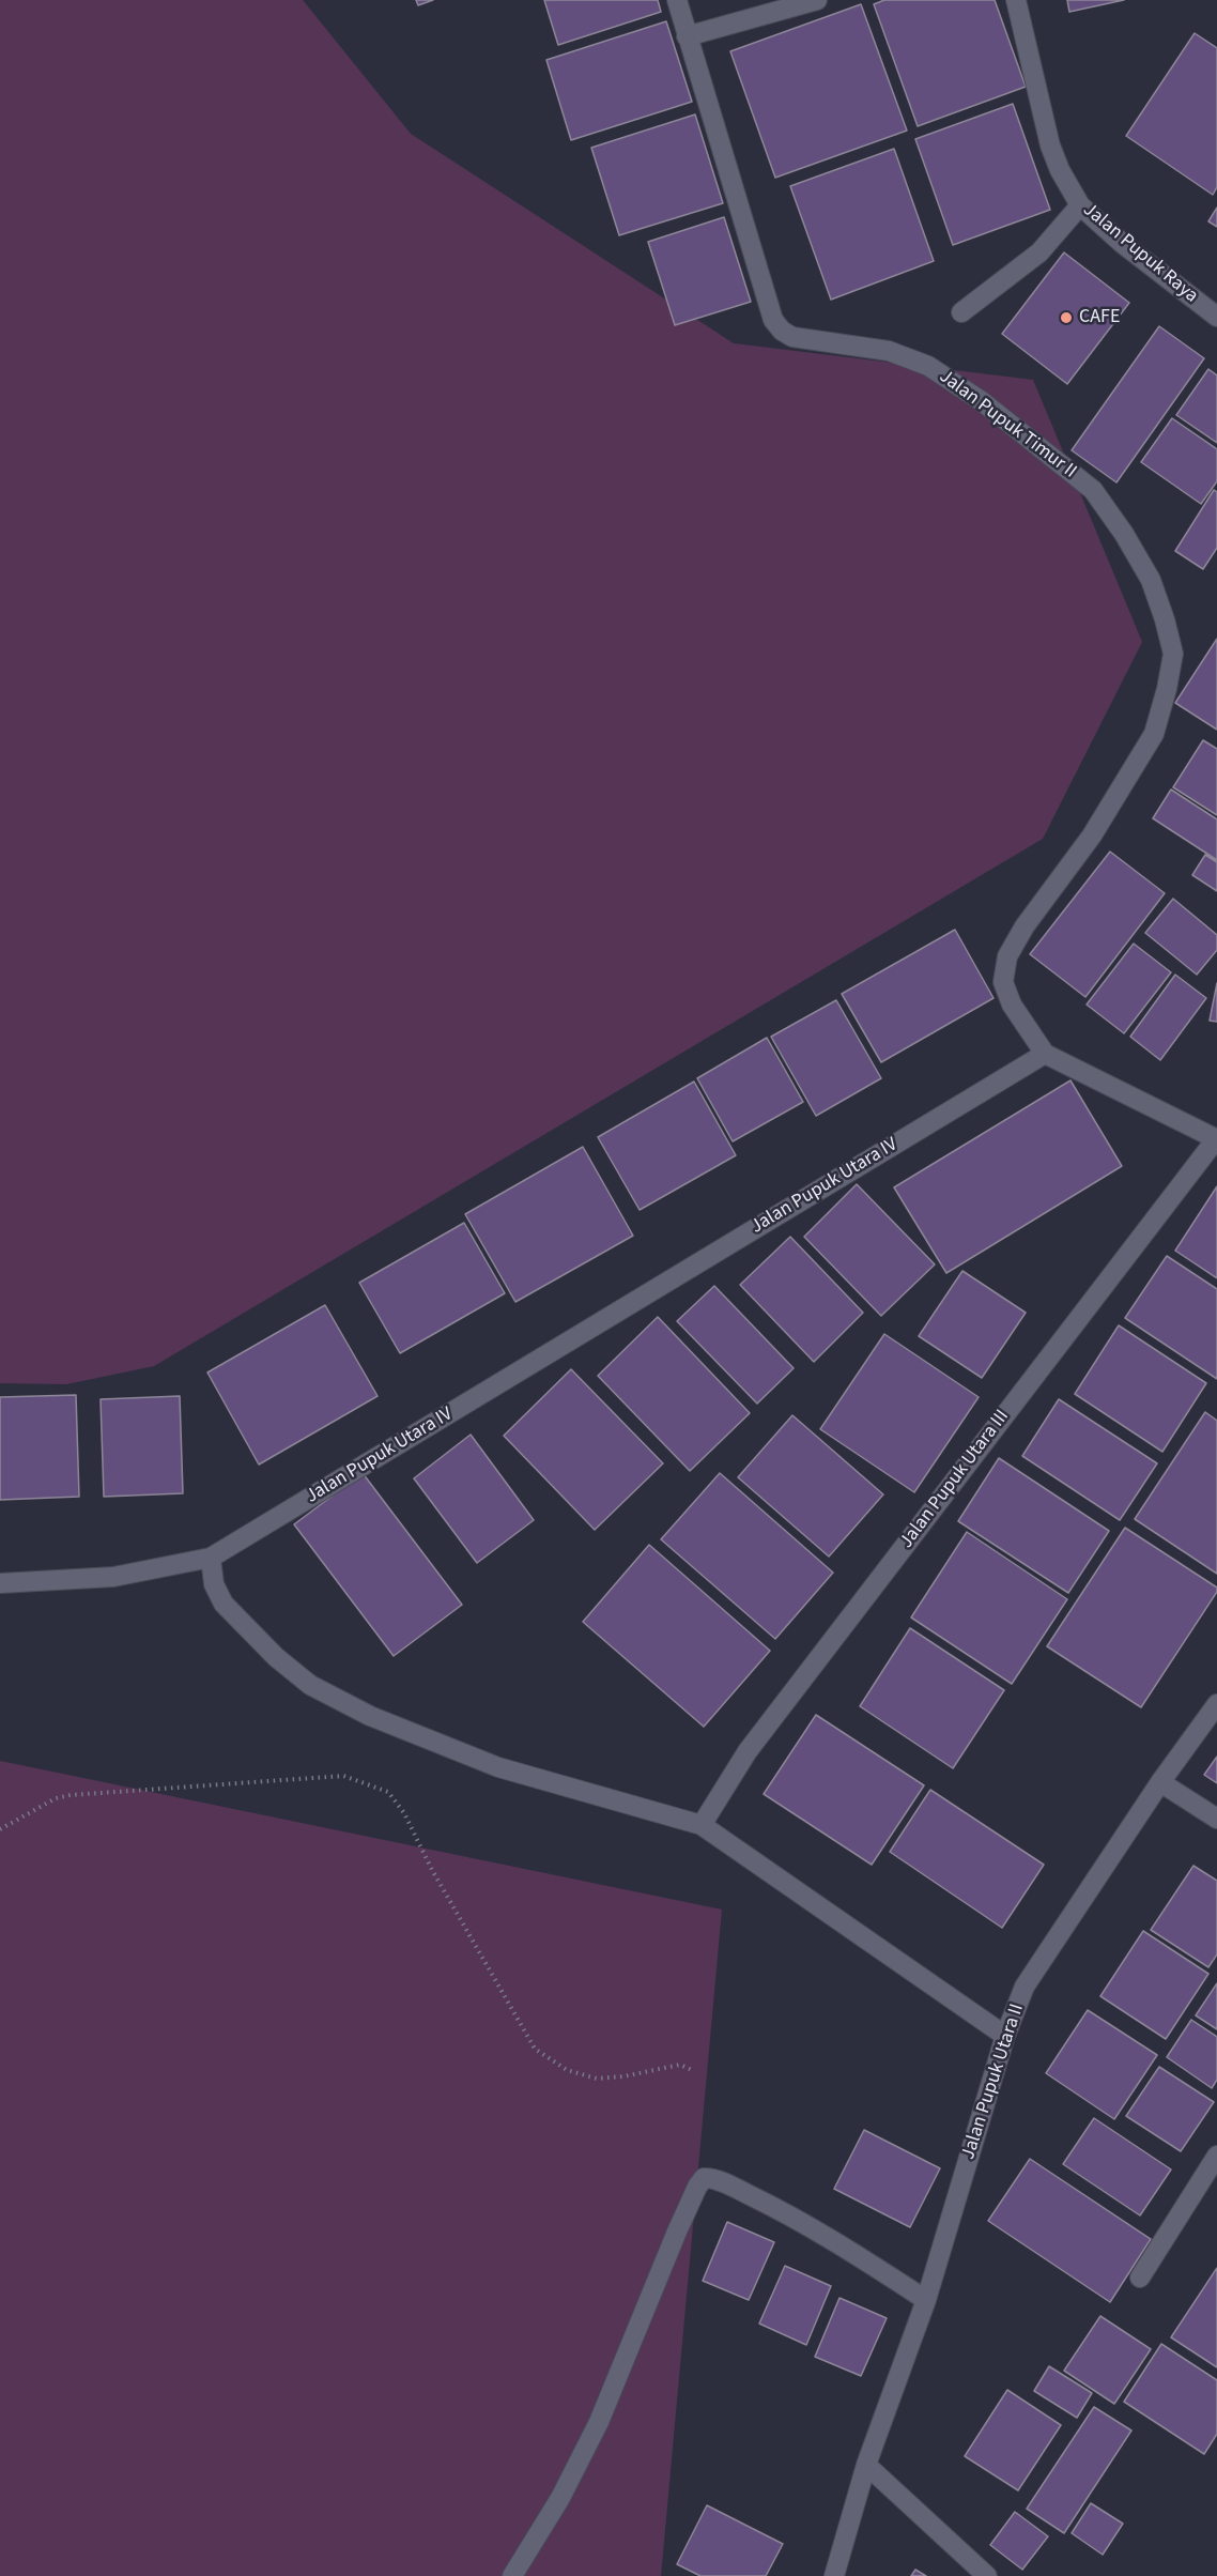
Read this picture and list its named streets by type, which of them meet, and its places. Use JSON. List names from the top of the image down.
{
  "streets": {
    "street": [
      "Jalan Pupuk Raya",
      "Jalan Pupuk Timur II",
      "Jalan Pupuk Utara IV",
      "Jalan Pupuk Utara III",
      "Jalan Pupuk Utara II"
    ]
  },
  "crossings": [
    ["Jalan Pupuk Timur II", "Jalan Pupuk Utara IV"],
    ["Jalan Pupuk Timur II", "Jalan Pupuk Utara III"],
    ["Jalan Pupuk Utara IV", "Jalan Pupuk Utara III"]
  ],
  "places": ["CAFE"]
}
